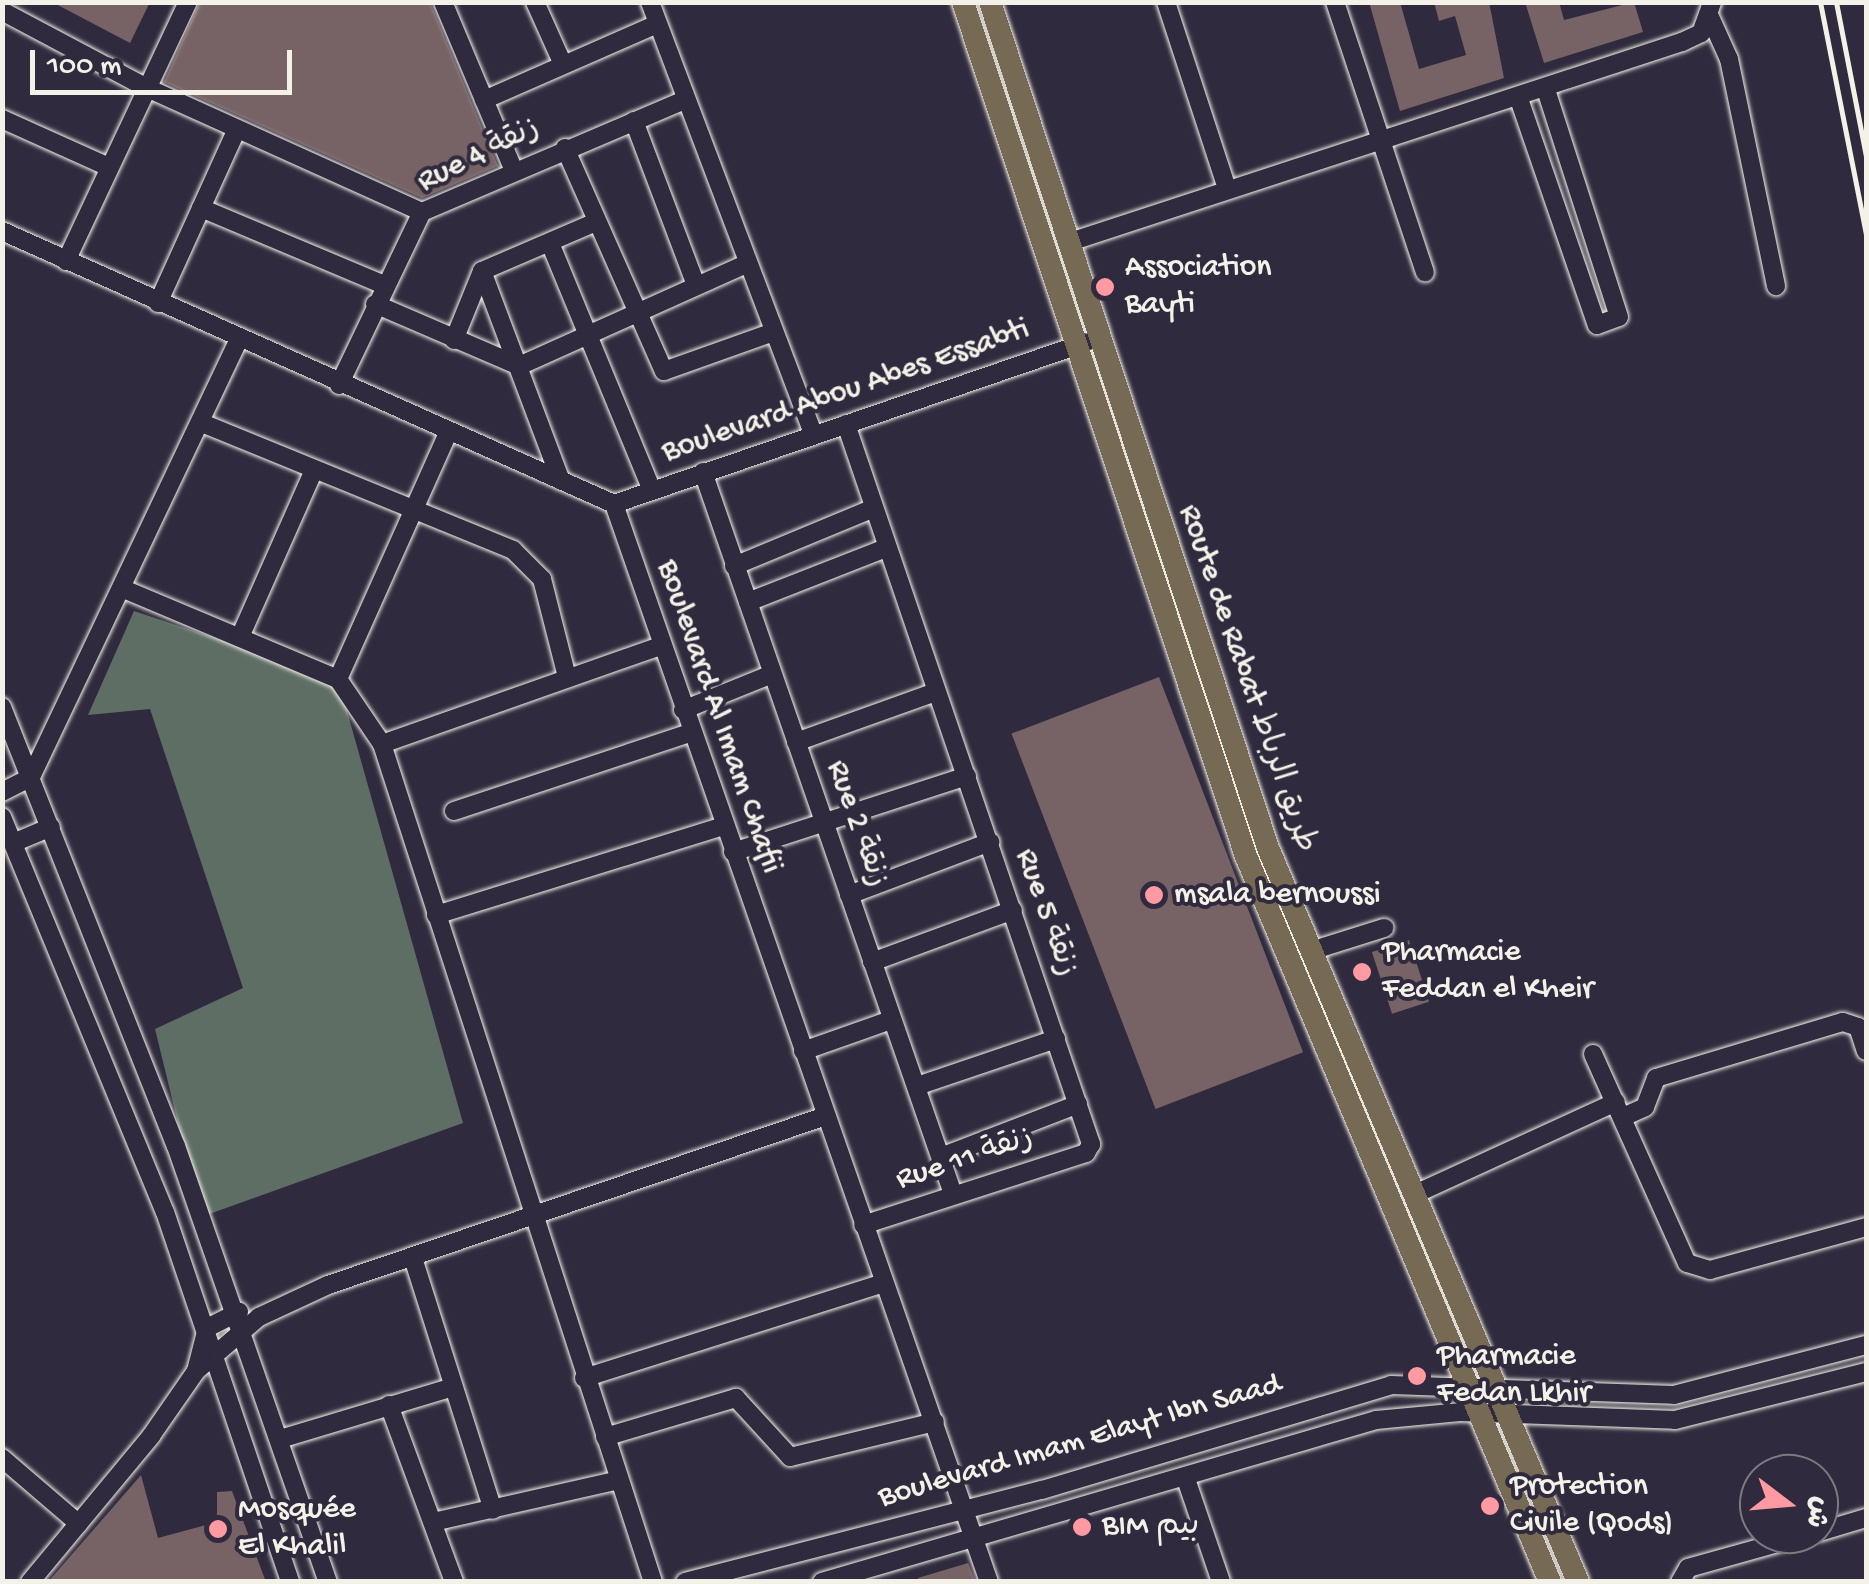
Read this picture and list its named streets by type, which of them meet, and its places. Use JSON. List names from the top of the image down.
{
  "streets": {
    "main road": ["Route de Rabat طريق الرباط"],
    "street": [
      "Rue 4 زنقة",
      "Boulevard Abou Abes Essabti",
      "Boulevard Al Imam Chafii",
      "Rue 2 زنقة",
      "Rue 5 زنقة",
      "Rue 11 زنقة",
      "Boulevard Imam Elayt Ibn Saad"
    ]
  },
  "crossings": [
    ["Boulevard Abou Abes Essabti", "Route de Rabat طريق الرباط"],
    ["Boulevard Abou Abes Essabti", "Boulevard Al Imam Chafii"],
    ["Boulevard Abou Abes Essabti", "Rue 2 زنقة"],
    ["Boulevard Abou Abes Essabti", "Rue 5 زنقة"],
    ["Route de Rabat طريق الرباط", "Boulevard Imam Elayt Ibn Saad"],
    ["Boulevard Al Imam Chafii", "Rue 11 زنقة"],
    ["Boulevard Al Imam Chafii", "Boulevard Imam Elayt Ibn Saad"],
    ["Rue 2 زنقة", "Rue 11 زنقة"],
    ["Rue 5 زنقة", "Rue 11 زنقة"]
  ],
  "places": [
    "Association Bayti",
    "msala bernoussi",
    "Pharmacie Feddan el Kheir",
    "Pharmacie Fedan Lkhir",
    "Protection Civile (Qods)",
    "BIM بيم",
    "Mosquée El Khalil"
  ],
  "scale_bar": "100 m",
  "north": "right"
}
